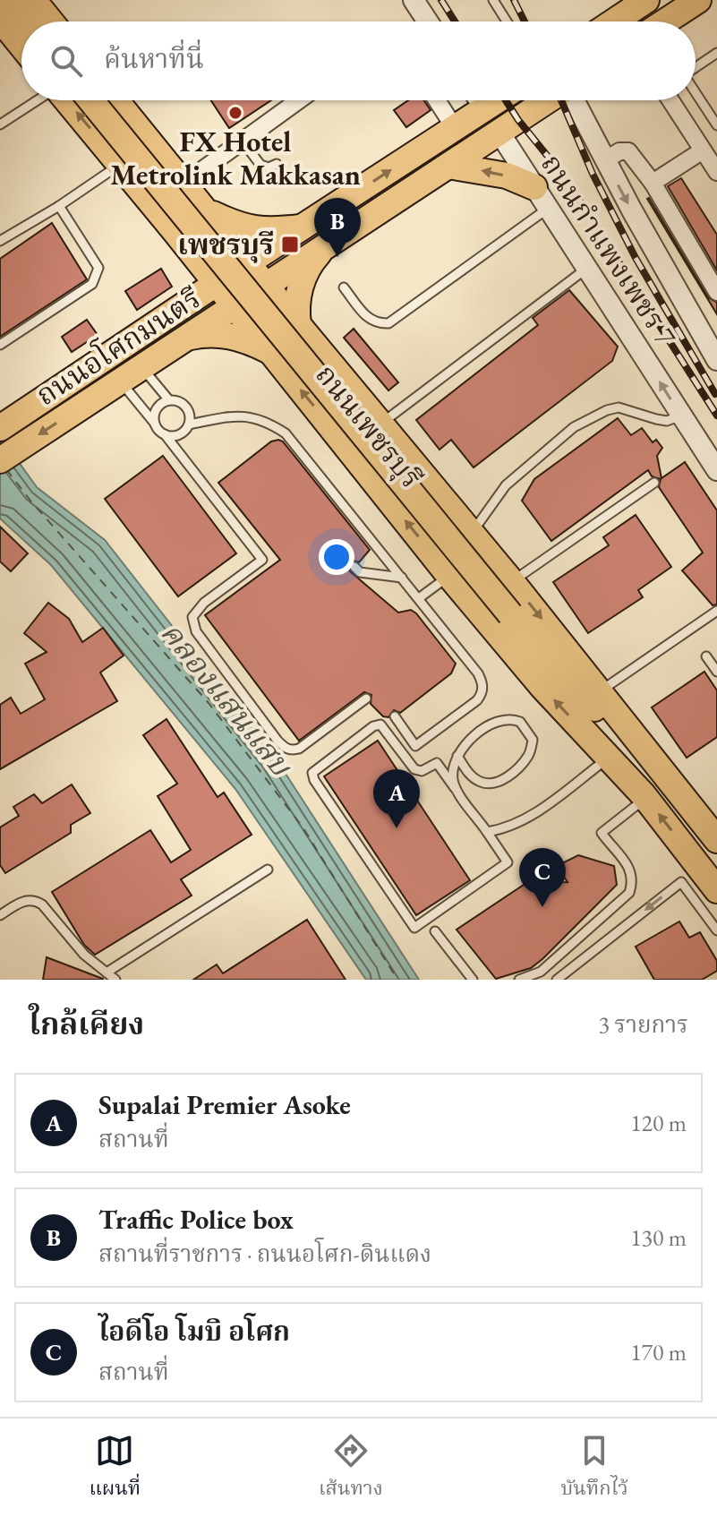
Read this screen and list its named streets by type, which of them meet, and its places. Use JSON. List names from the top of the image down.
{
  "streets": {
    "main road": ["ถนนอโศกมนตรี", "ถนนเพชรบุรี"],
    "street": ["ถนนกำแพงเพชร 7"]
  },
  "crossings": [
    ["ถนนอโศกมนตรี", "ถนนเพชรบุรี"]
  ],
  "water": ["คลองแสนแสบ"],
  "places": {
    "other": ["FX Hotel Metrolink Makkasan"],
    "transit": ["เพชรบุรี"]
  },
  "page": {
    "search": "ค้นหาที่นี่",
    "pins": ["B", "A", "C"],
    "heading": ["ใกล้เคียง", "3 รายการ"],
    "list": [
      {
        "mark": "A",
        "name": "Supalai Premier Asoke",
        "note": "สถานที่",
        "value": "120 m"
      },
      {
        "mark": "B",
        "name": "Traffic Police box",
        "note": "สถานที่ราชการ · ถนนอโศก-ดินแดง",
        "value": "130 m"
      },
      {
        "mark": "C",
        "name": "ไอดีโอ โมบิ อโศก",
        "note": "สถานที่",
        "value": "170 m"
      }
    ],
    "nav": ["แผนที่", "เส้นทาง", "บันทึกไว้"]
  }
}
